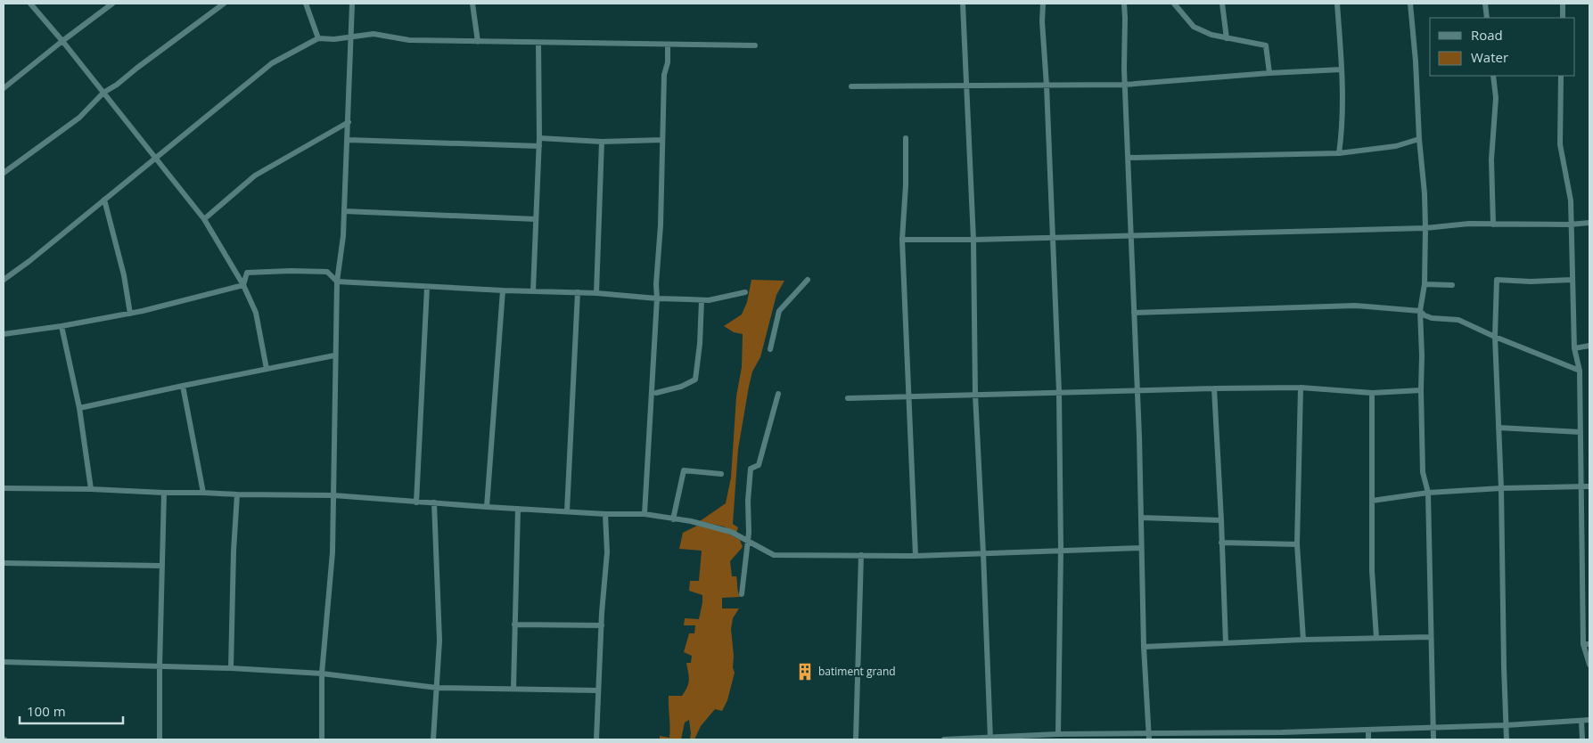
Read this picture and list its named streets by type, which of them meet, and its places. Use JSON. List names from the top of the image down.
{
  "places": {
    "building": ["batiment grand"]
  },
  "legend": ["Road", "Water"],
  "scale_bar": "100 m"
}
